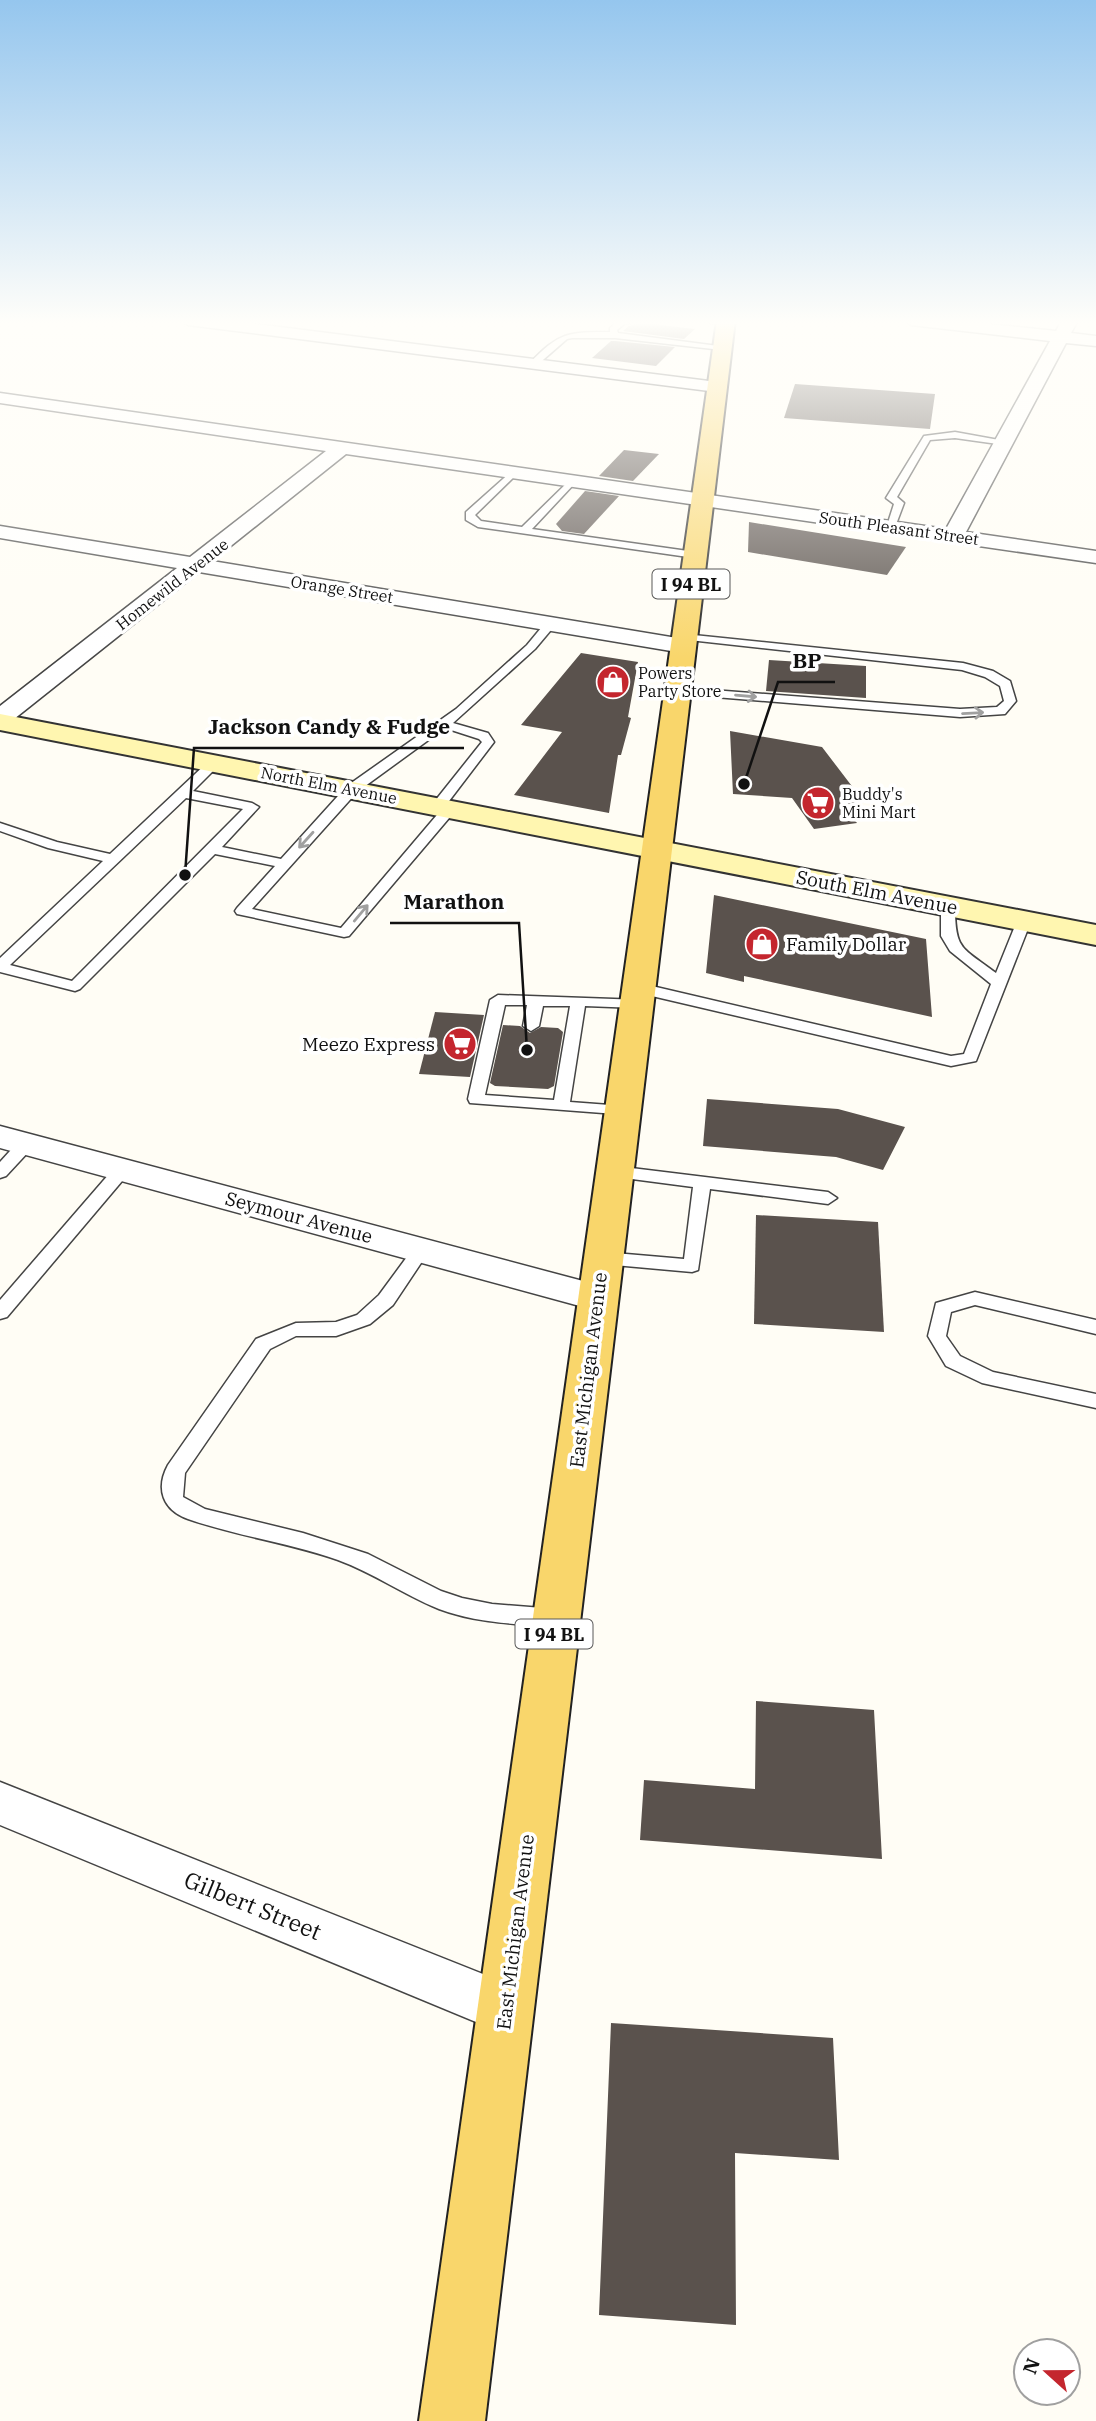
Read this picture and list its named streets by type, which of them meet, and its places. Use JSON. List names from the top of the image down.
{
  "streets": {
    "main road": ["I 94 BL", "East Michigan Avenue"],
    "street": [
      "South Pleasant Street",
      "Homewild Avenue",
      "Orange Street",
      "North Elm Avenue",
      "South Elm Avenue",
      "Seymour Avenue",
      "Gilbert Street"
    ]
  },
  "crossings": [
    ["South Pleasant Street", "Homewild Avenue"],
    ["South Pleasant Street", "East Michigan Avenue"],
    ["Homewild Avenue", "Orange Street"],
    ["Homewild Avenue", "North Elm Avenue"],
    ["Orange Street", "East Michigan Avenue"],
    ["North Elm Avenue", "South Elm Avenue"],
    ["North Elm Avenue", "East Michigan Avenue"],
    ["South Elm Avenue", "East Michigan Avenue"],
    ["Seymour Avenue", "East Michigan Avenue"],
    ["East Michigan Avenue", "Gilbert Street"]
  ],
  "places": {
    "shop": ["Powers Party Store", "Family Dollar"],
    "other": ["BP", "Jackson Candy & Fudge", "Marathon"],
    "supermarket": ["Buddy's Mini Mart", "Meezo Express"]
  },
  "north": "left"
}
